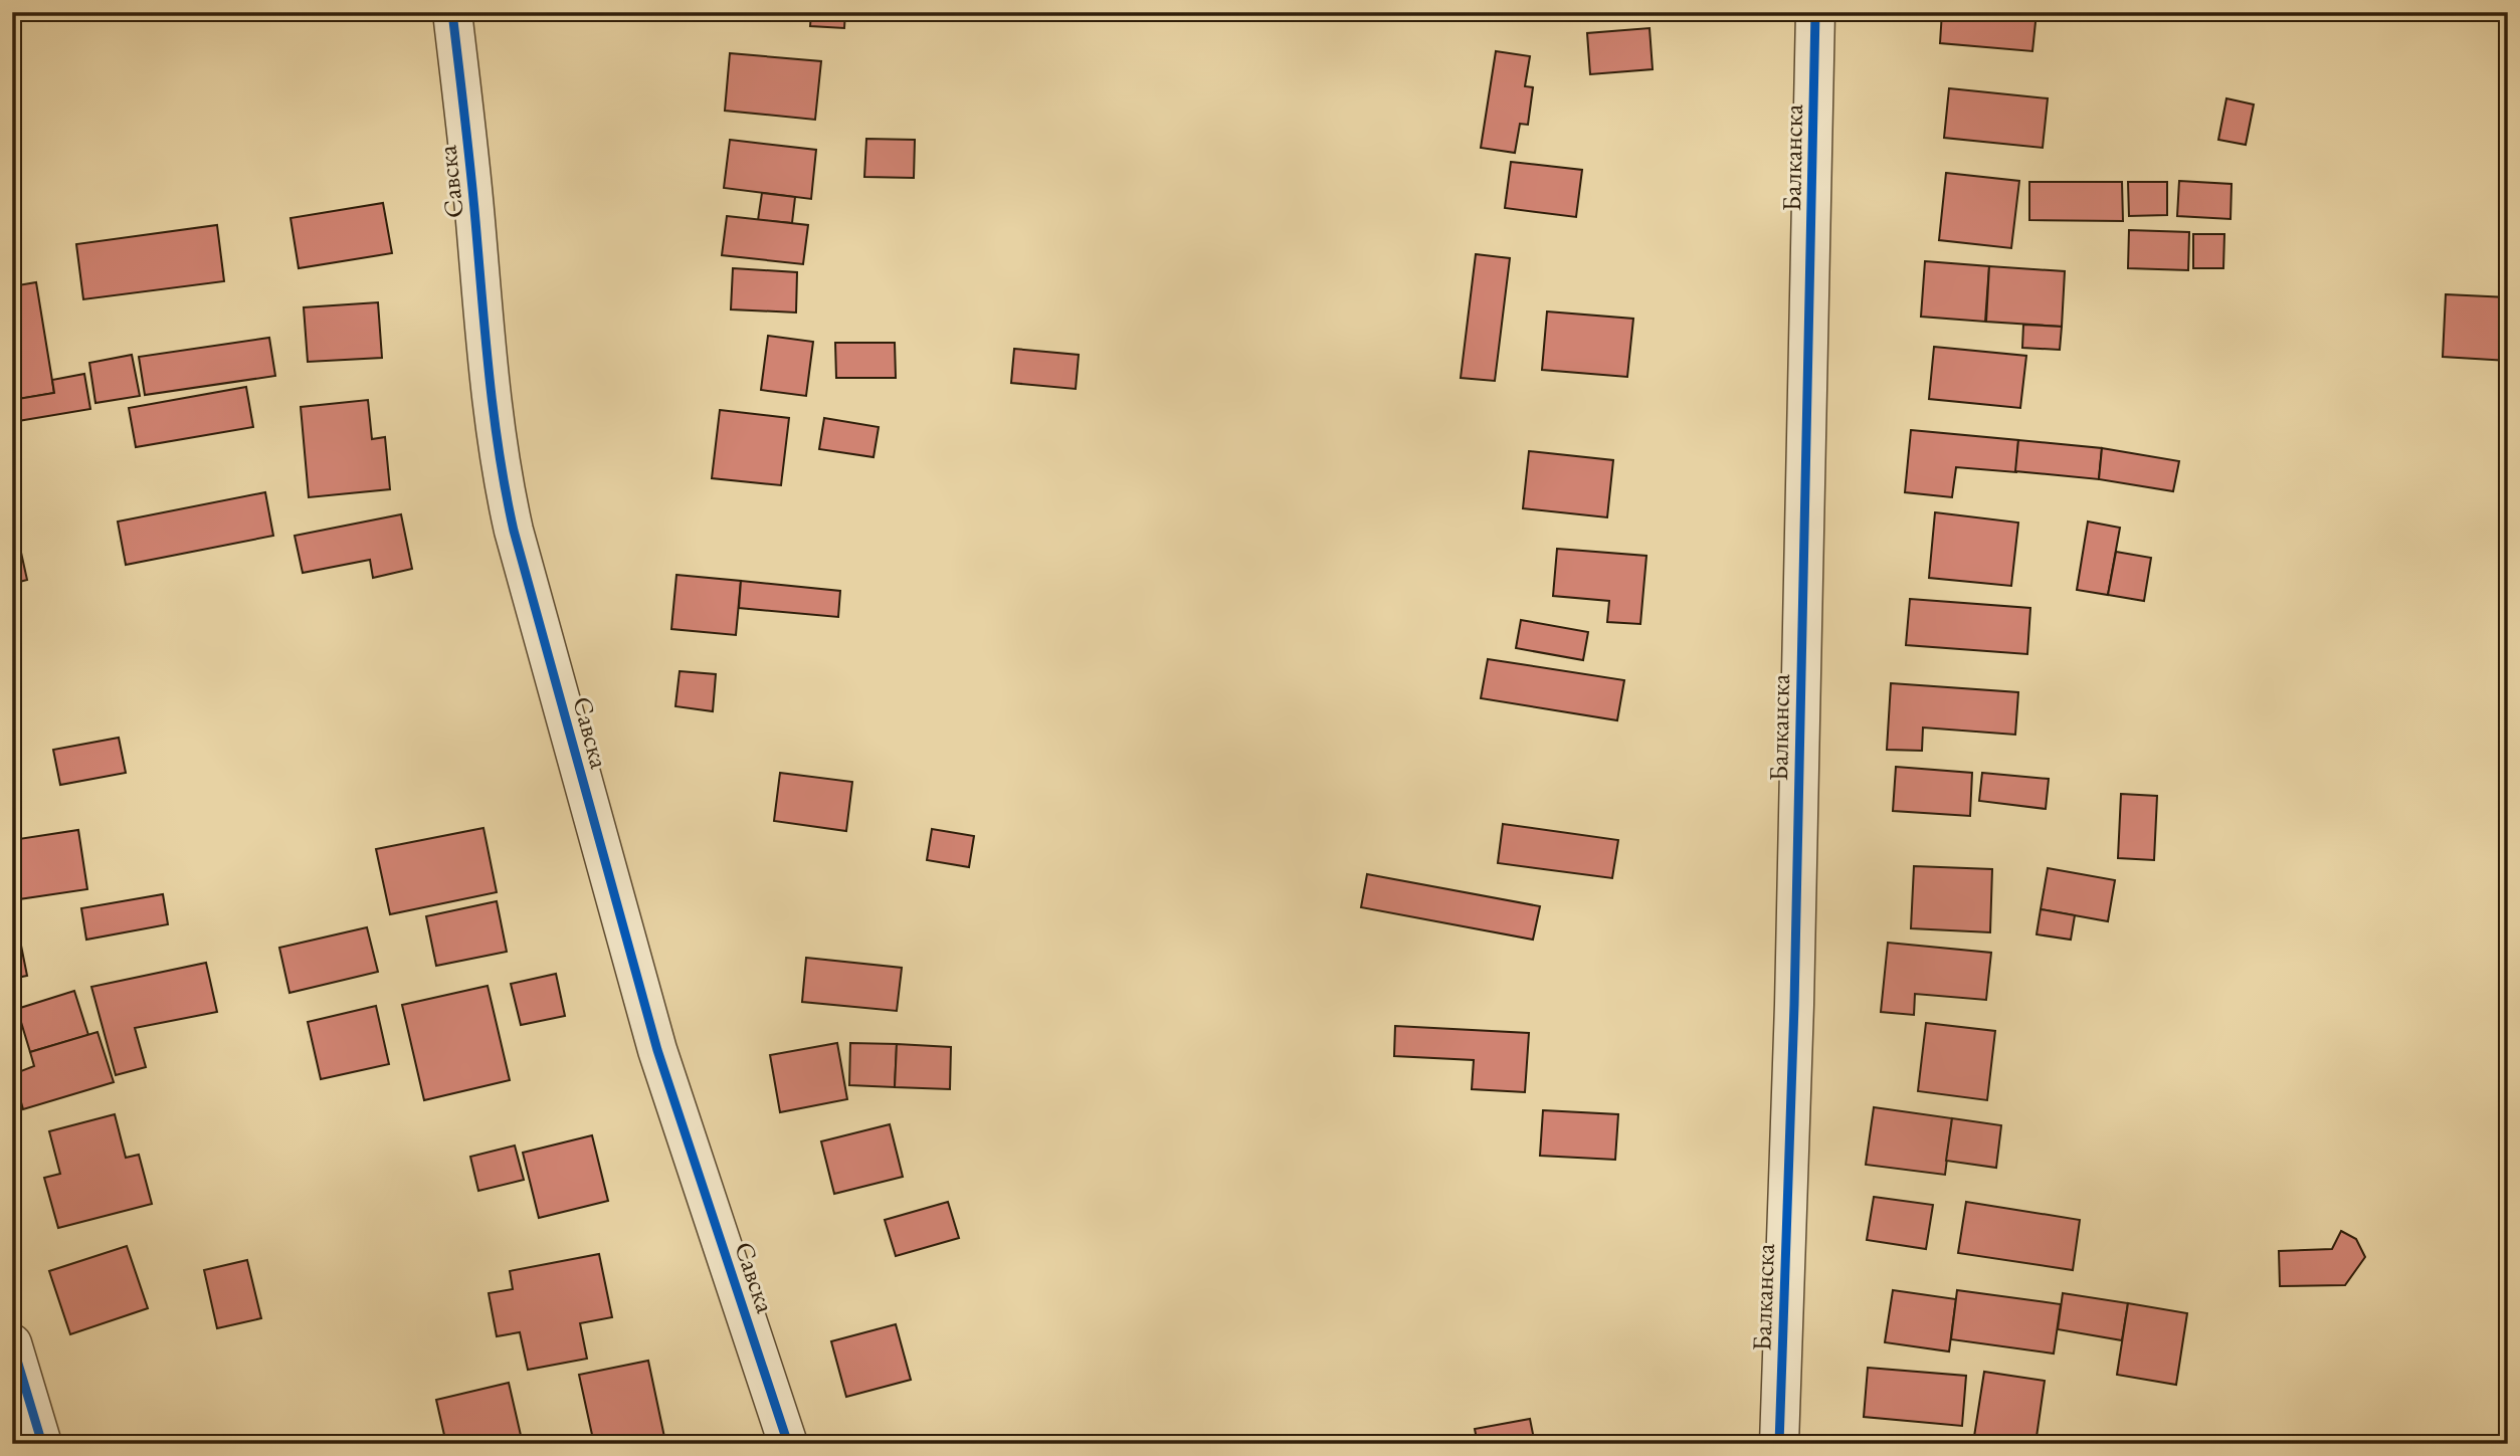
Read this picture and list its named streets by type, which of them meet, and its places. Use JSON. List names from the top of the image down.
{
  "streets": {
    "street": ["Балканска", "Савска"]
  }
}
